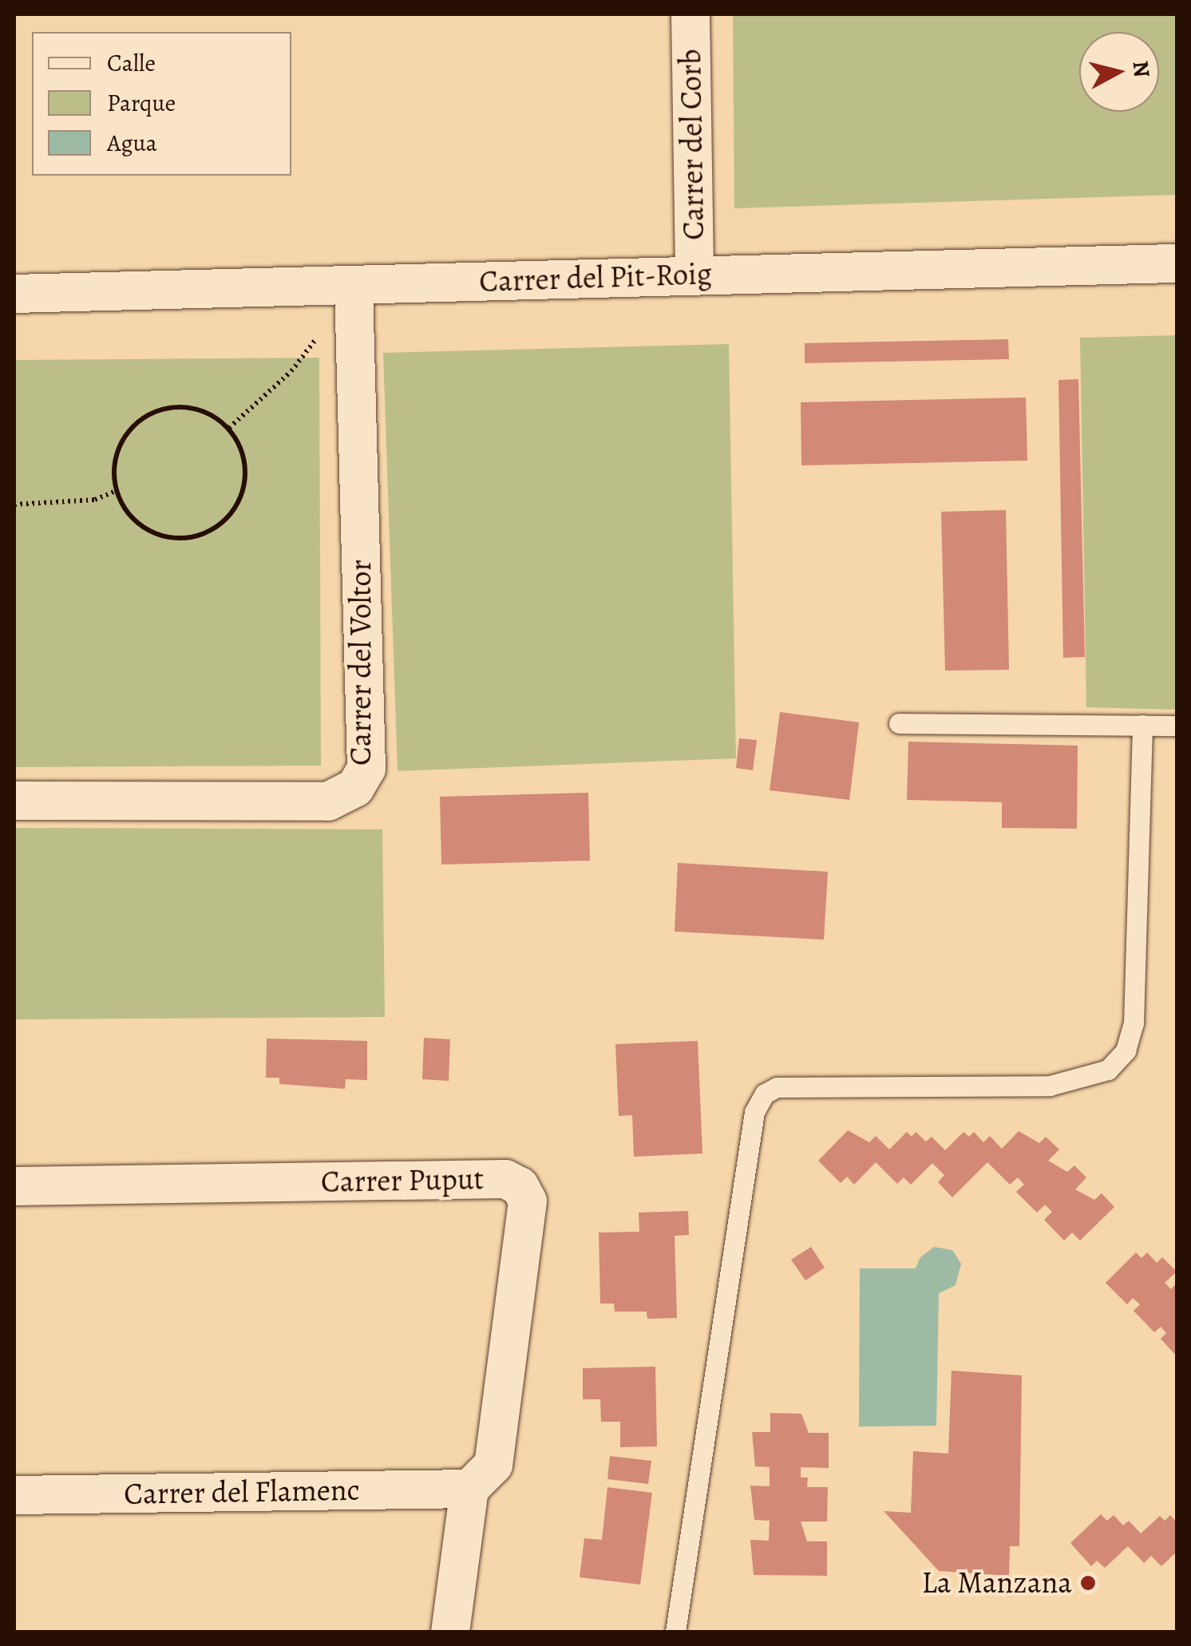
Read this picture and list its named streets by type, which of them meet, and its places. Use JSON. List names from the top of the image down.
{
  "streets": {
    "street": [
      "Carrer del Corb",
      "Carrer del Pit-Roig",
      "Carrer del Voltor",
      "Carrer Puput",
      "Carrer del Flamenc"
    ]
  },
  "crossings": [
    ["Carrer del Corb", "Carrer del Pit-Roig"],
    ["Carrer del Pit-Roig", "Carrer del Voltor"],
    ["Carrer Puput", "Carrer del Flamenc"]
  ],
  "places": ["La Manzana"],
  "legend": ["Calle", "Parque", "Agua"],
  "north": "right"
}
